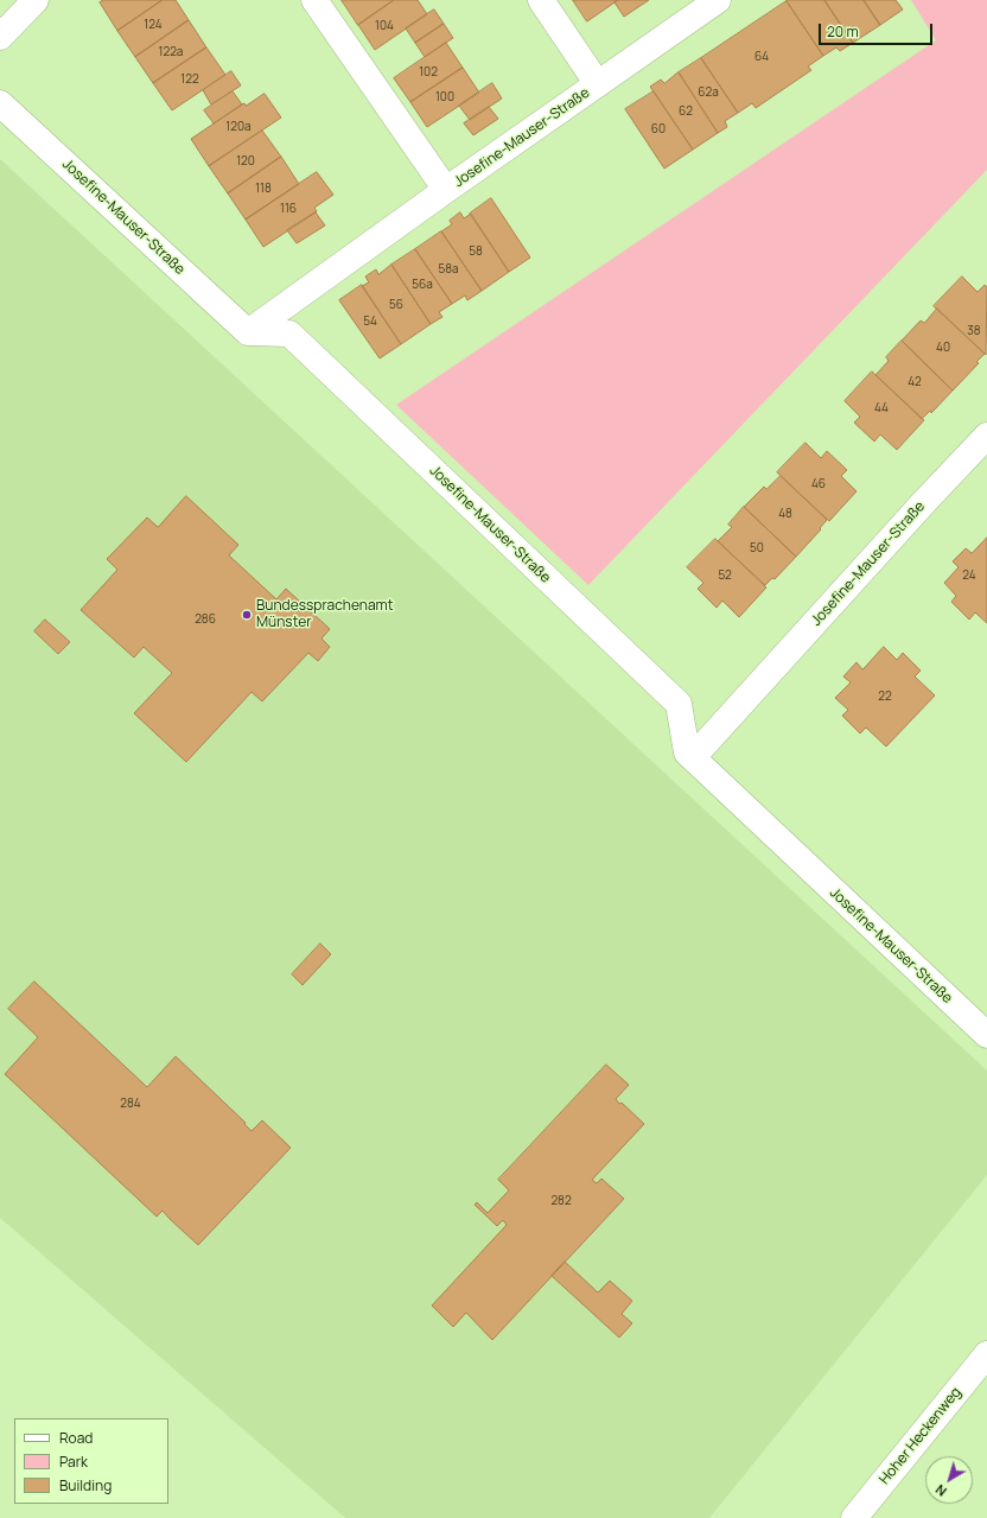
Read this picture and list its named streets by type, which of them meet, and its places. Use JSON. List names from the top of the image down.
{
  "streets": {
    "street": ["Josefine-Mauser-Straße", "Hoher Heckenweg"]
  },
  "places": ["Bundessprachenamt Münster"],
  "house_numbers": [
    "124",
    "104",
    "122a",
    "64",
    "102",
    "122",
    "62a",
    "100",
    "62",
    "120a",
    "60",
    "120",
    "118",
    "116",
    "58",
    "58a",
    "56a",
    "56",
    "54",
    "38",
    "40",
    "42",
    "44",
    "46",
    "48",
    "50",
    "52",
    "24",
    "286",
    "22",
    "284",
    "282"
  ],
  "legend": ["Road", "Park", "Building"],
  "scale_bar": "20 m",
  "north": "bottom left"
}
